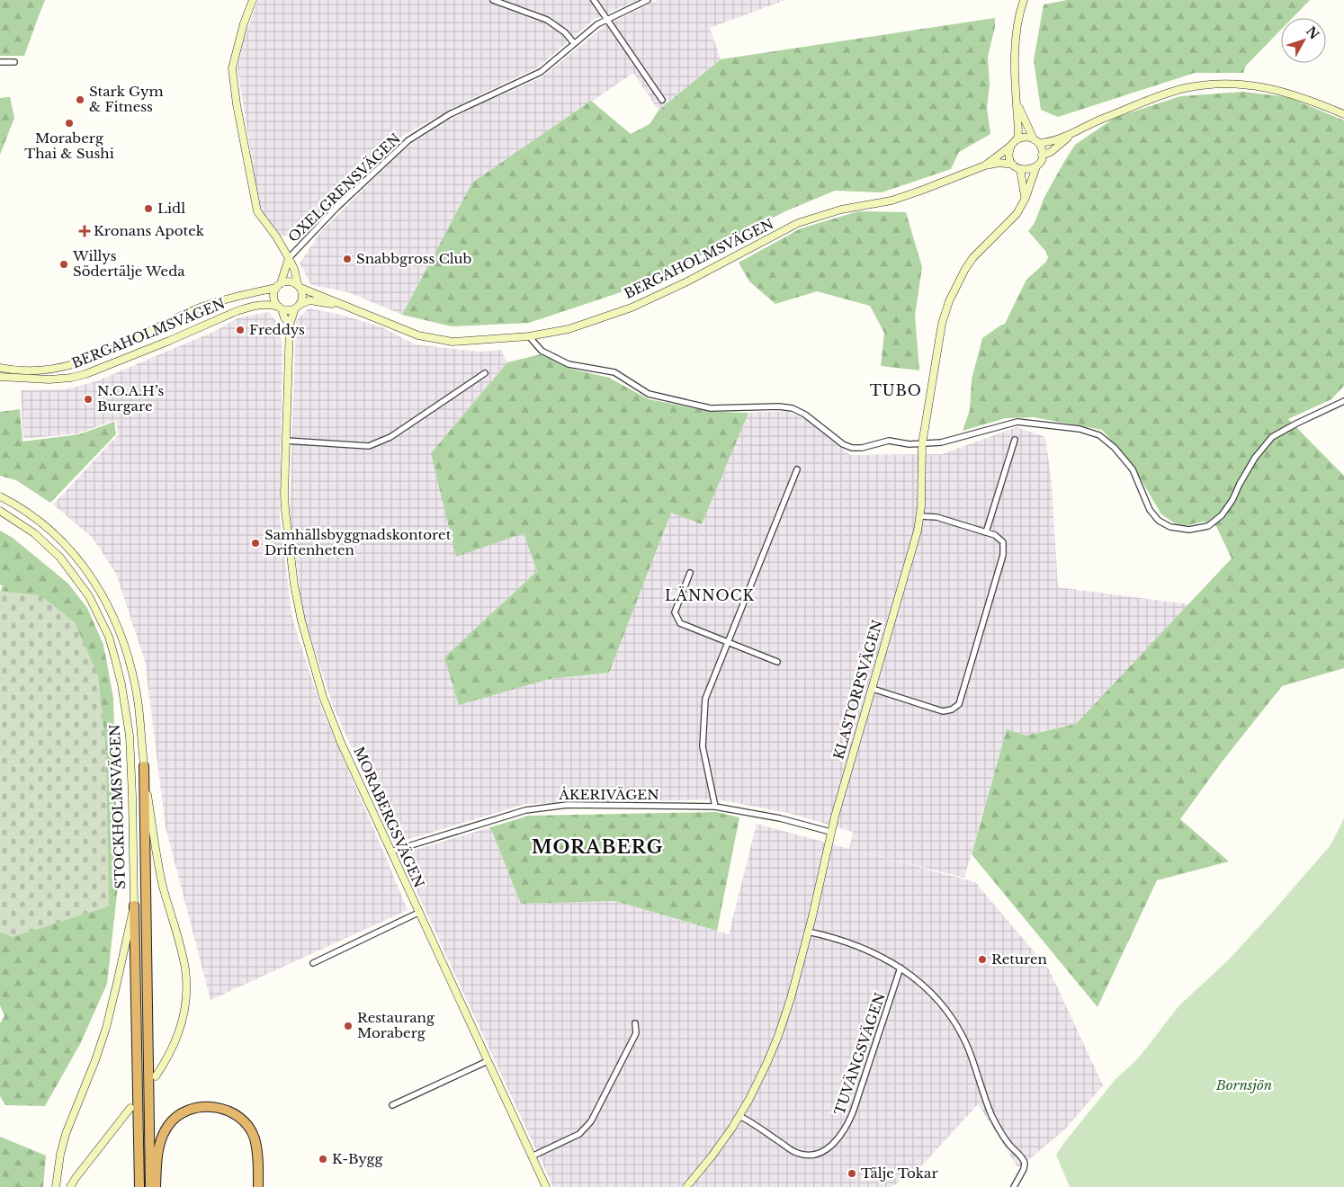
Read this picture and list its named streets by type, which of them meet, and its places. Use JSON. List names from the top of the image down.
{
  "streets": {
    "main road": [
      "BERGAHOLMSVÄGEN",
      "KLASTORPSVÄGEN",
      "STOCKHOLMSVÄGEN",
      "MORABERGSVÄGEN"
    ],
    "street": ["OXELGRENSVÄGEN", "ÅKERIVÄGEN", "TUVÄNGSVÄGEN"]
  },
  "crossings": [
    ["BERGAHOLMSVÄGEN", "KLASTORPSVÄGEN"],
    ["BERGAHOLMSVÄGEN", "MORABERGSVÄGEN"],
    ["KLASTORPSVÄGEN", "ÅKERIVÄGEN"],
    ["KLASTORPSVÄGEN", "TUVÄNGSVÄGEN"],
    ["ÅKERIVÄGEN", "MORABERGSVÄGEN"]
  ],
  "districts": ["TUBO", "LÄNNOCK", "MORABERG"],
  "parks": ["Bornsjön"],
  "places": {
    "other": [
      "Stark Gym & Fitness",
      "Moraberg Thai & Sushi",
      "Lidl",
      "Snabbgross Club",
      "Willys Södertälje Weda",
      "Freddys",
      "N.O.A.H’s Burgare",
      "Samhällsbyggnadskontoret Driftenheten",
      "Returen",
      "Restaurang Moraberg",
      "K-Bygg",
      "Tälje Tokar"
    ],
    "health": ["Kronans Apotek"]
  },
  "north": "top right"
}
